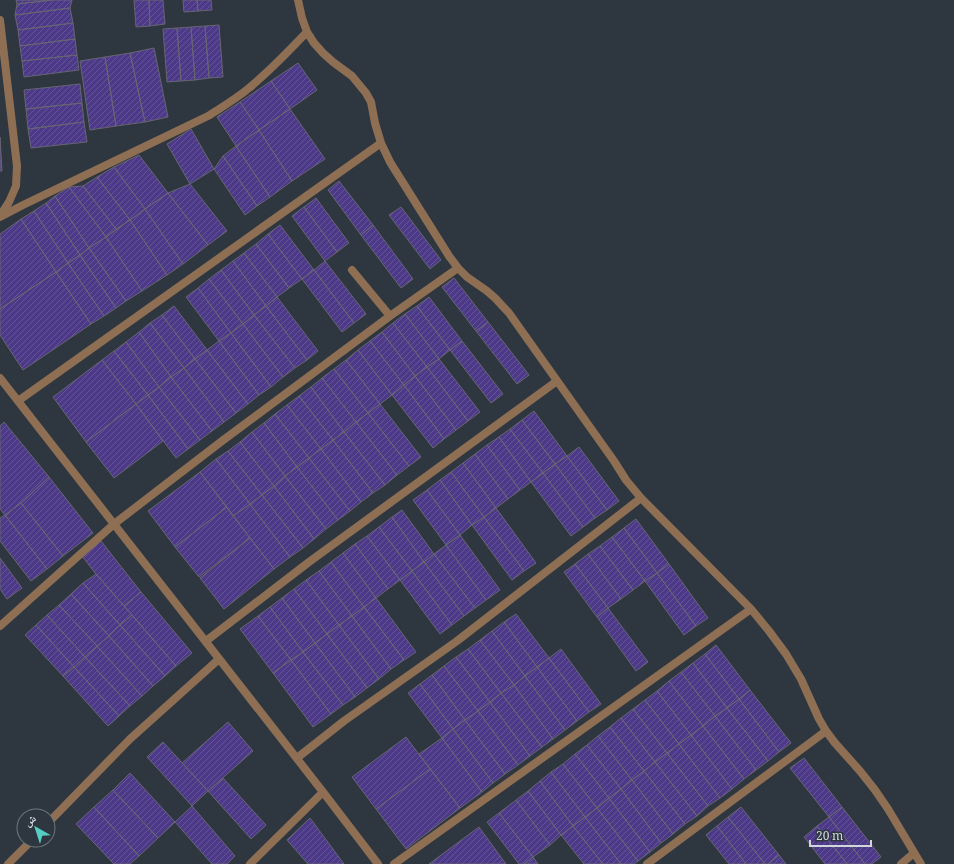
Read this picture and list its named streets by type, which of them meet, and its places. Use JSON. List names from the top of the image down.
{
  "scale_bar": "20 m",
  "north": "top left"
}
